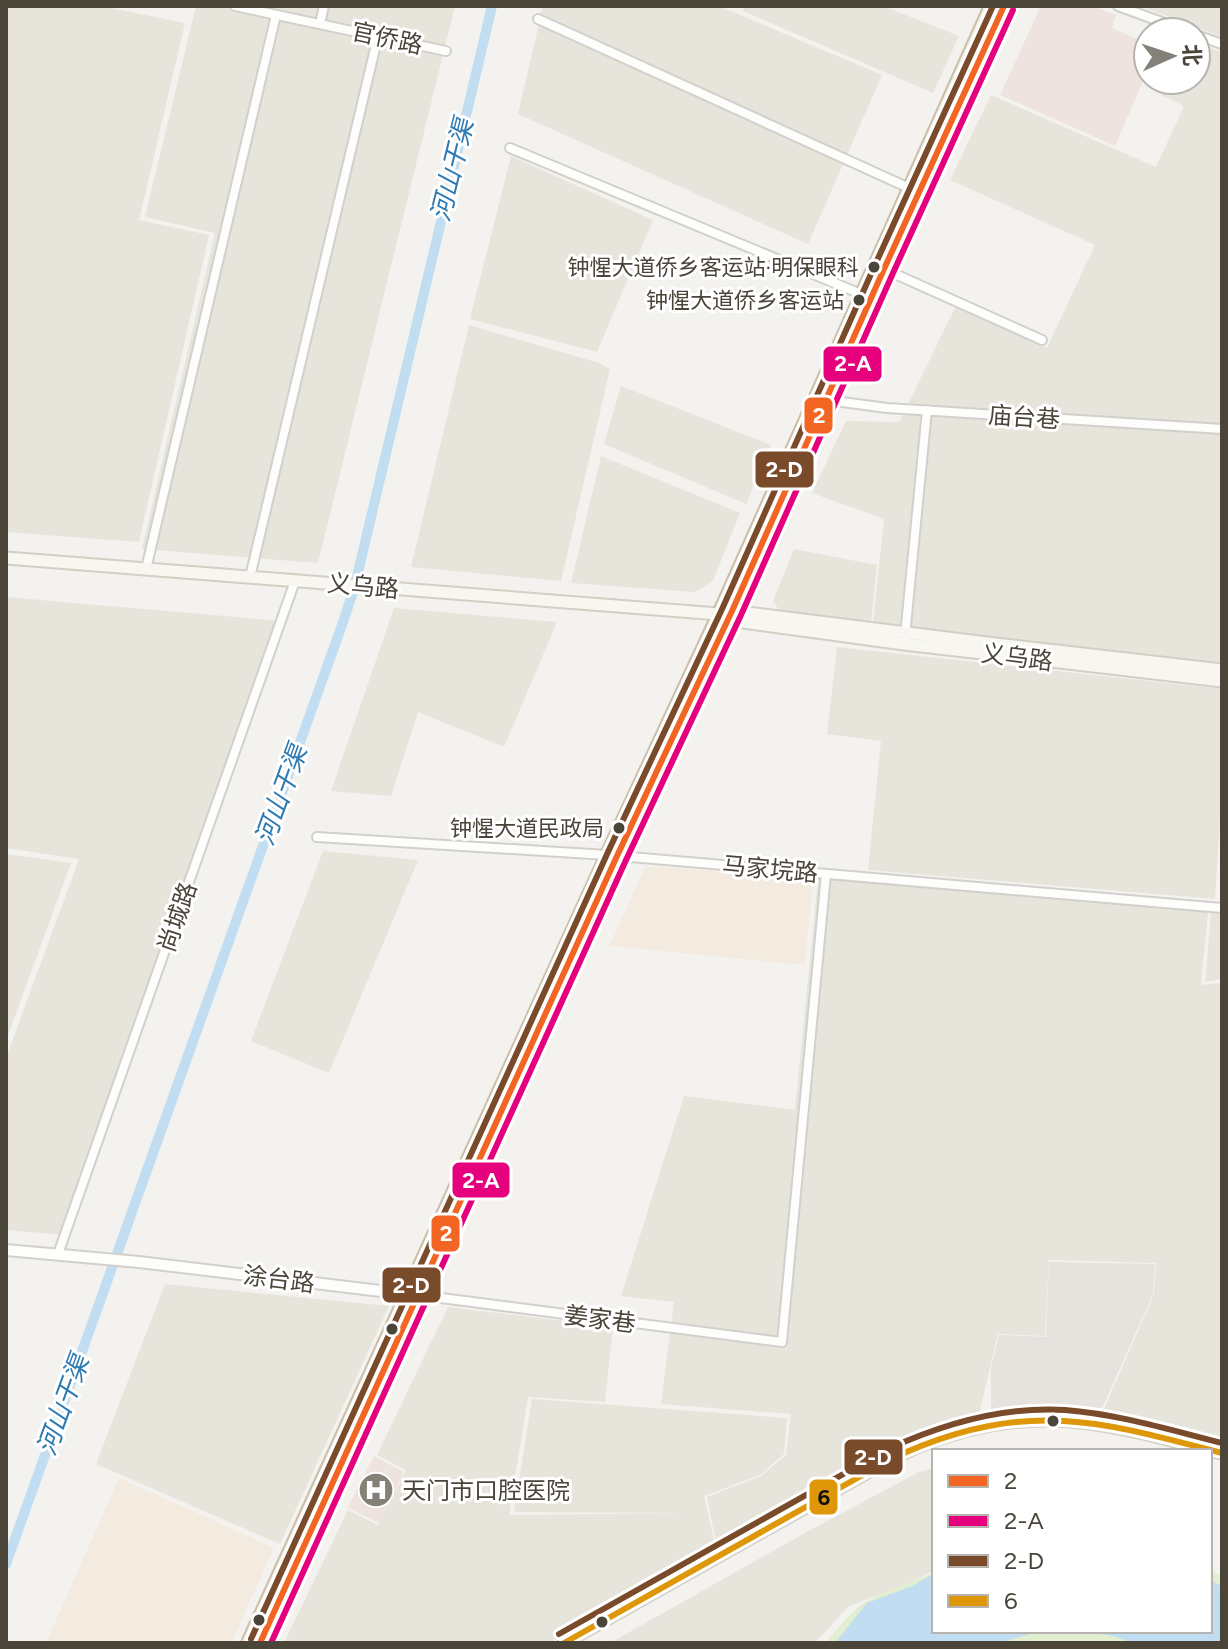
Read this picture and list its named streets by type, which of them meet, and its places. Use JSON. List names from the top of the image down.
{
  "streets": {
    "main road": ["义乌路"],
    "street": [
      "官侨路",
      "庙台巷",
      "马家垸路",
      "尚城路",
      "涂台路",
      "姜家巷"
    ]
  },
  "crossings": [
    ["义乌路", "尚城路"],
    ["马家垸路", "姜家巷"],
    ["尚城路", "涂台路"],
    ["涂台路", "姜家巷"]
  ],
  "water": ["河山干渠"],
  "places": {
    "other": ["钟惺大道侨乡客运站·明保眼科", "钟惺大道侨乡客运站", "钟惺大道民政局"],
    "hospital": ["天门市口腔医院"]
  },
  "lines": [
    "transit line 2",
    "transit line 2-D",
    "transit line 2-A",
    "transit line 6"
  ],
  "legend": [
    "2",
    "2-A",
    "2-D",
    "6"
  ],
  "north": "right"
}
